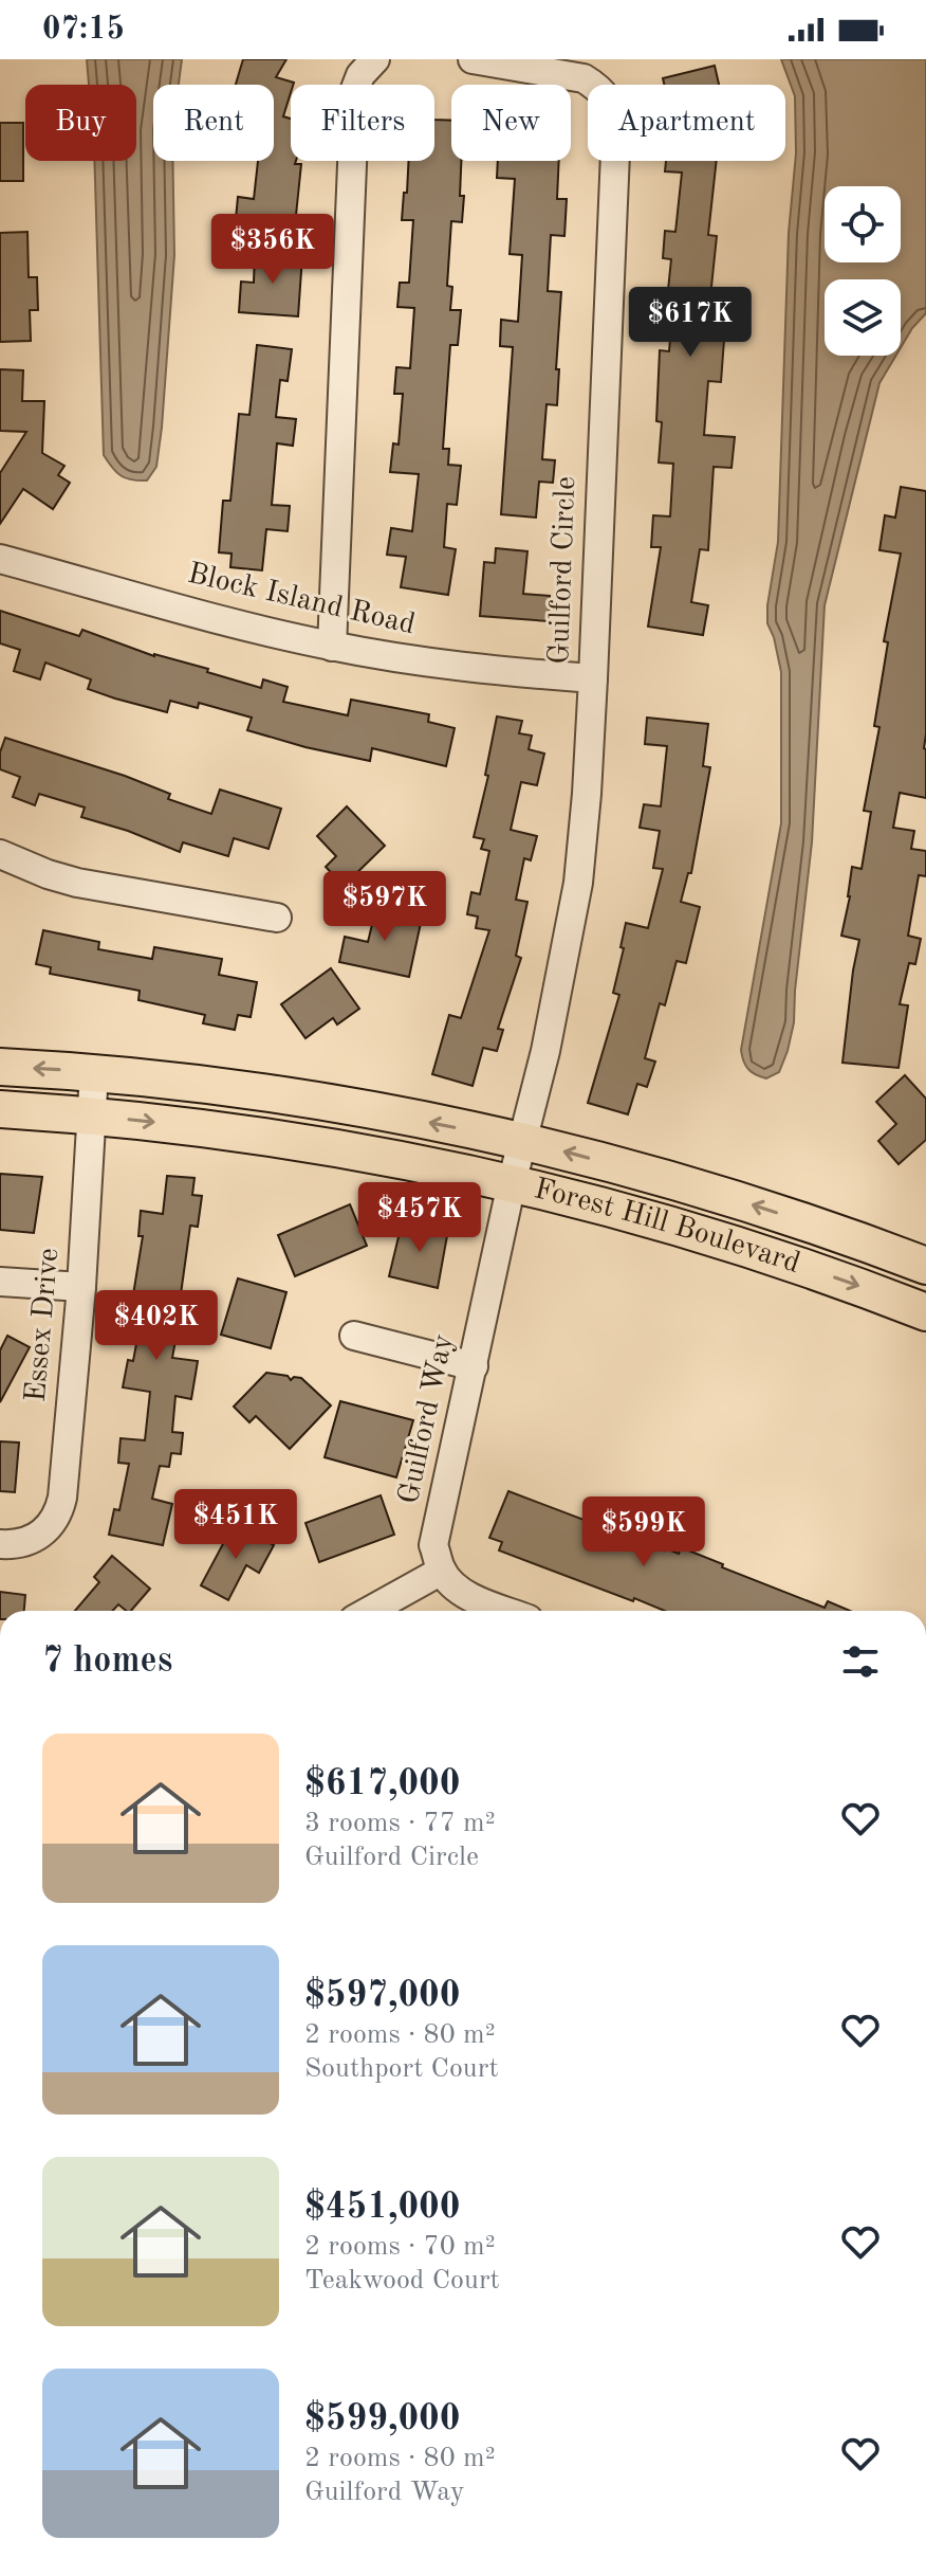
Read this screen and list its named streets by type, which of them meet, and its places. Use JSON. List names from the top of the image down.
{
  "streets": {
    "main road": ["Forest Hill Boulevard"],
    "street": [
      "Guilford Circle",
      "Block Island Road",
      "Essex Drive",
      "Guilford Way"
    ]
  },
  "crossings": [
    ["Guilford Circle", "Block Island Road"],
    ["Guilford Circle", "Forest Hill Boulevard"],
    ["Guilford Circle", "Guilford Way"],
    ["Forest Hill Boulevard", "Essex Drive"],
    ["Forest Hill Boulevard", "Guilford Way"]
  ],
  "page": {
    "status": "07:15",
    "chip": [
      "Buy",
      "Rent",
      "Filters",
      "New",
      "Apartment"
    ],
    "price": [
      "$356K",
      "$617K",
      "$597K",
      "$457K",
      "$402K",
      "$451K",
      "$599K"
    ],
    "heading": "7 homes",
    "list": [
      {
        "name": "$617,000",
        "note": "3 rooms · 77 m² · Guilford Circle"
      },
      {
        "name": "$597,000",
        "note": "2 rooms · 80 m² · Southport Court"
      },
      {
        "name": "$451,000",
        "note": "2 rooms · 70 m² · Teakwood Court"
      },
      {
        "name": "$599,000",
        "note": "2 rooms · 80 m² · Guilford Way"
      }
    ]
  }
}
